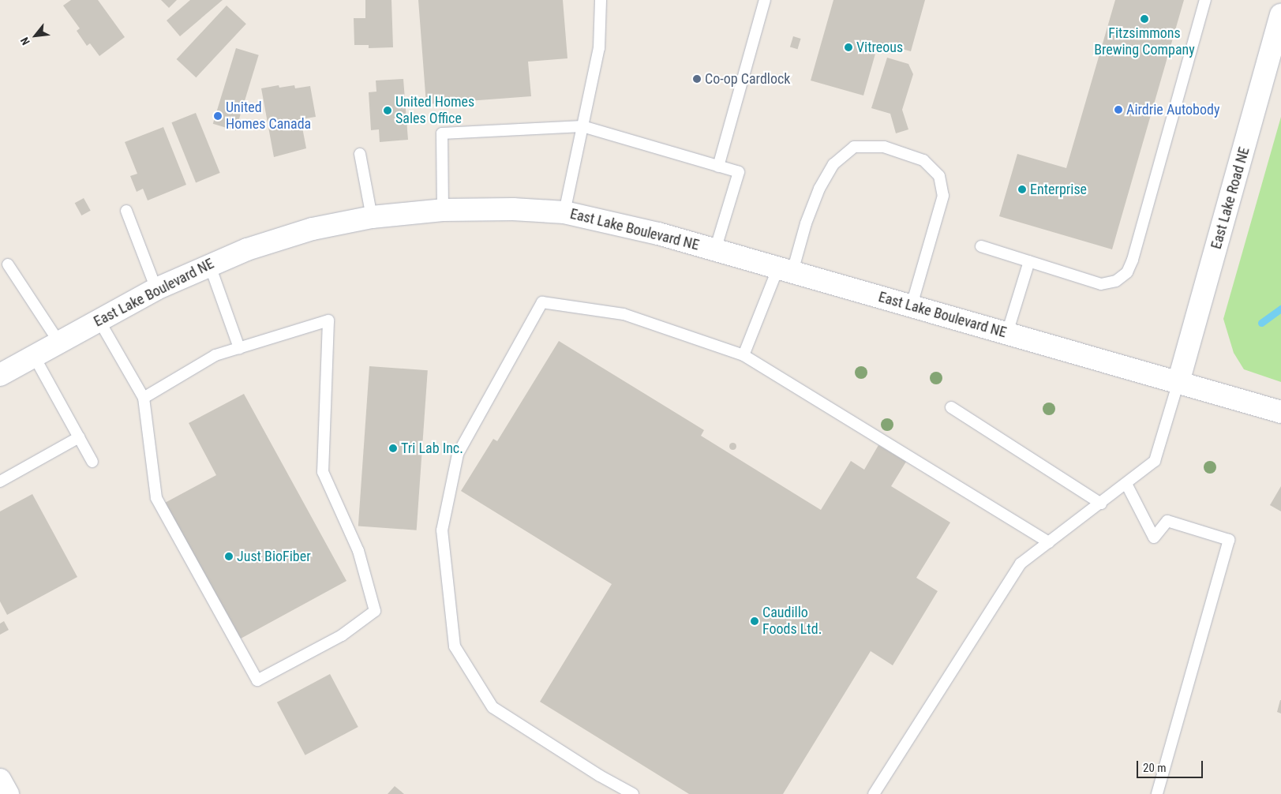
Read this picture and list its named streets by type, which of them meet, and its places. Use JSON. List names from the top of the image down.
{
  "streets": {
    "main road": ["East Lake Road NE", "East Lake Boulevard NE"]
  },
  "crossings": [
    ["East Lake Road NE", "East Lake Boulevard NE"]
  ],
  "places": [
    "Fitzsimmons Brewing Company",
    "Vitreous",
    "Co-op Cardlock",
    "Airdrie Autobody",
    "United Homes Sales Office",
    "United Homes Canada",
    "Enterprise",
    "Tri Lab Inc.",
    "Just BioFiber",
    "Caudillo Foods Ltd."
  ],
  "scale_bar": "20 m",
  "north": "bottom left"
}
